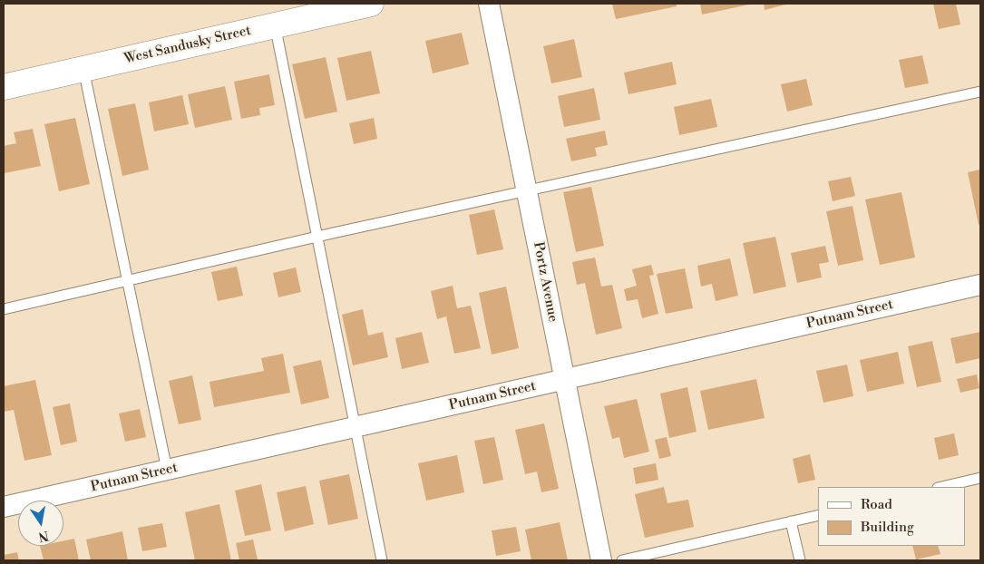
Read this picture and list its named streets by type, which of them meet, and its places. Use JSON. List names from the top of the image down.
{
  "streets": {
    "street": ["West Sandusky Street", "Portz Avenue", "Putnam Street"]
  },
  "crossings": [
    ["Portz Avenue", "Putnam Street"]
  ],
  "legend": ["Road", "Building"],
  "north": "bottom"
}
